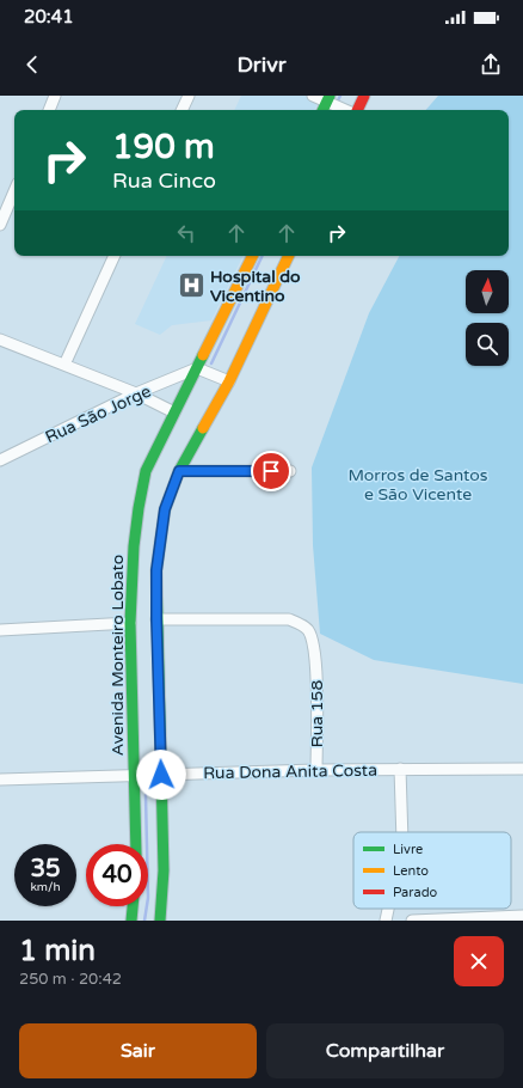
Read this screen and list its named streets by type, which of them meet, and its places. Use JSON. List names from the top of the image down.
{
  "streets": {
    "street": [
      "Rua São Jorge",
      "Avenida Monteiro Lobato",
      "Rua 158",
      "Rua Dona Anita Costa"
    ]
  },
  "crossings": [
    ["Rua São Jorge", "Avenida Monteiro Lobato"],
    ["Avenida Monteiro Lobato", "Rua Dona Anita Costa"],
    ["Rua 158", "Rua Dona Anita Costa"]
  ],
  "parks": ["Morros de Santos e São Vicente"],
  "places": {
    "hospital": ["Hospital do Vicentino"]
  },
  "legend": ["Livre", "Lento", "Parado"],
  "north": "top",
  "page": {
    "status": "20:41",
    "header": "Drivr",
    "turn": ["190 m", "Rua Cinco"],
    "speed": "35 km/h",
    "limit": "40",
    "heading": ["1 min", "250 m · 20:42"],
    "buttons": ["Sair", "Compartilhar"]
  }
}
